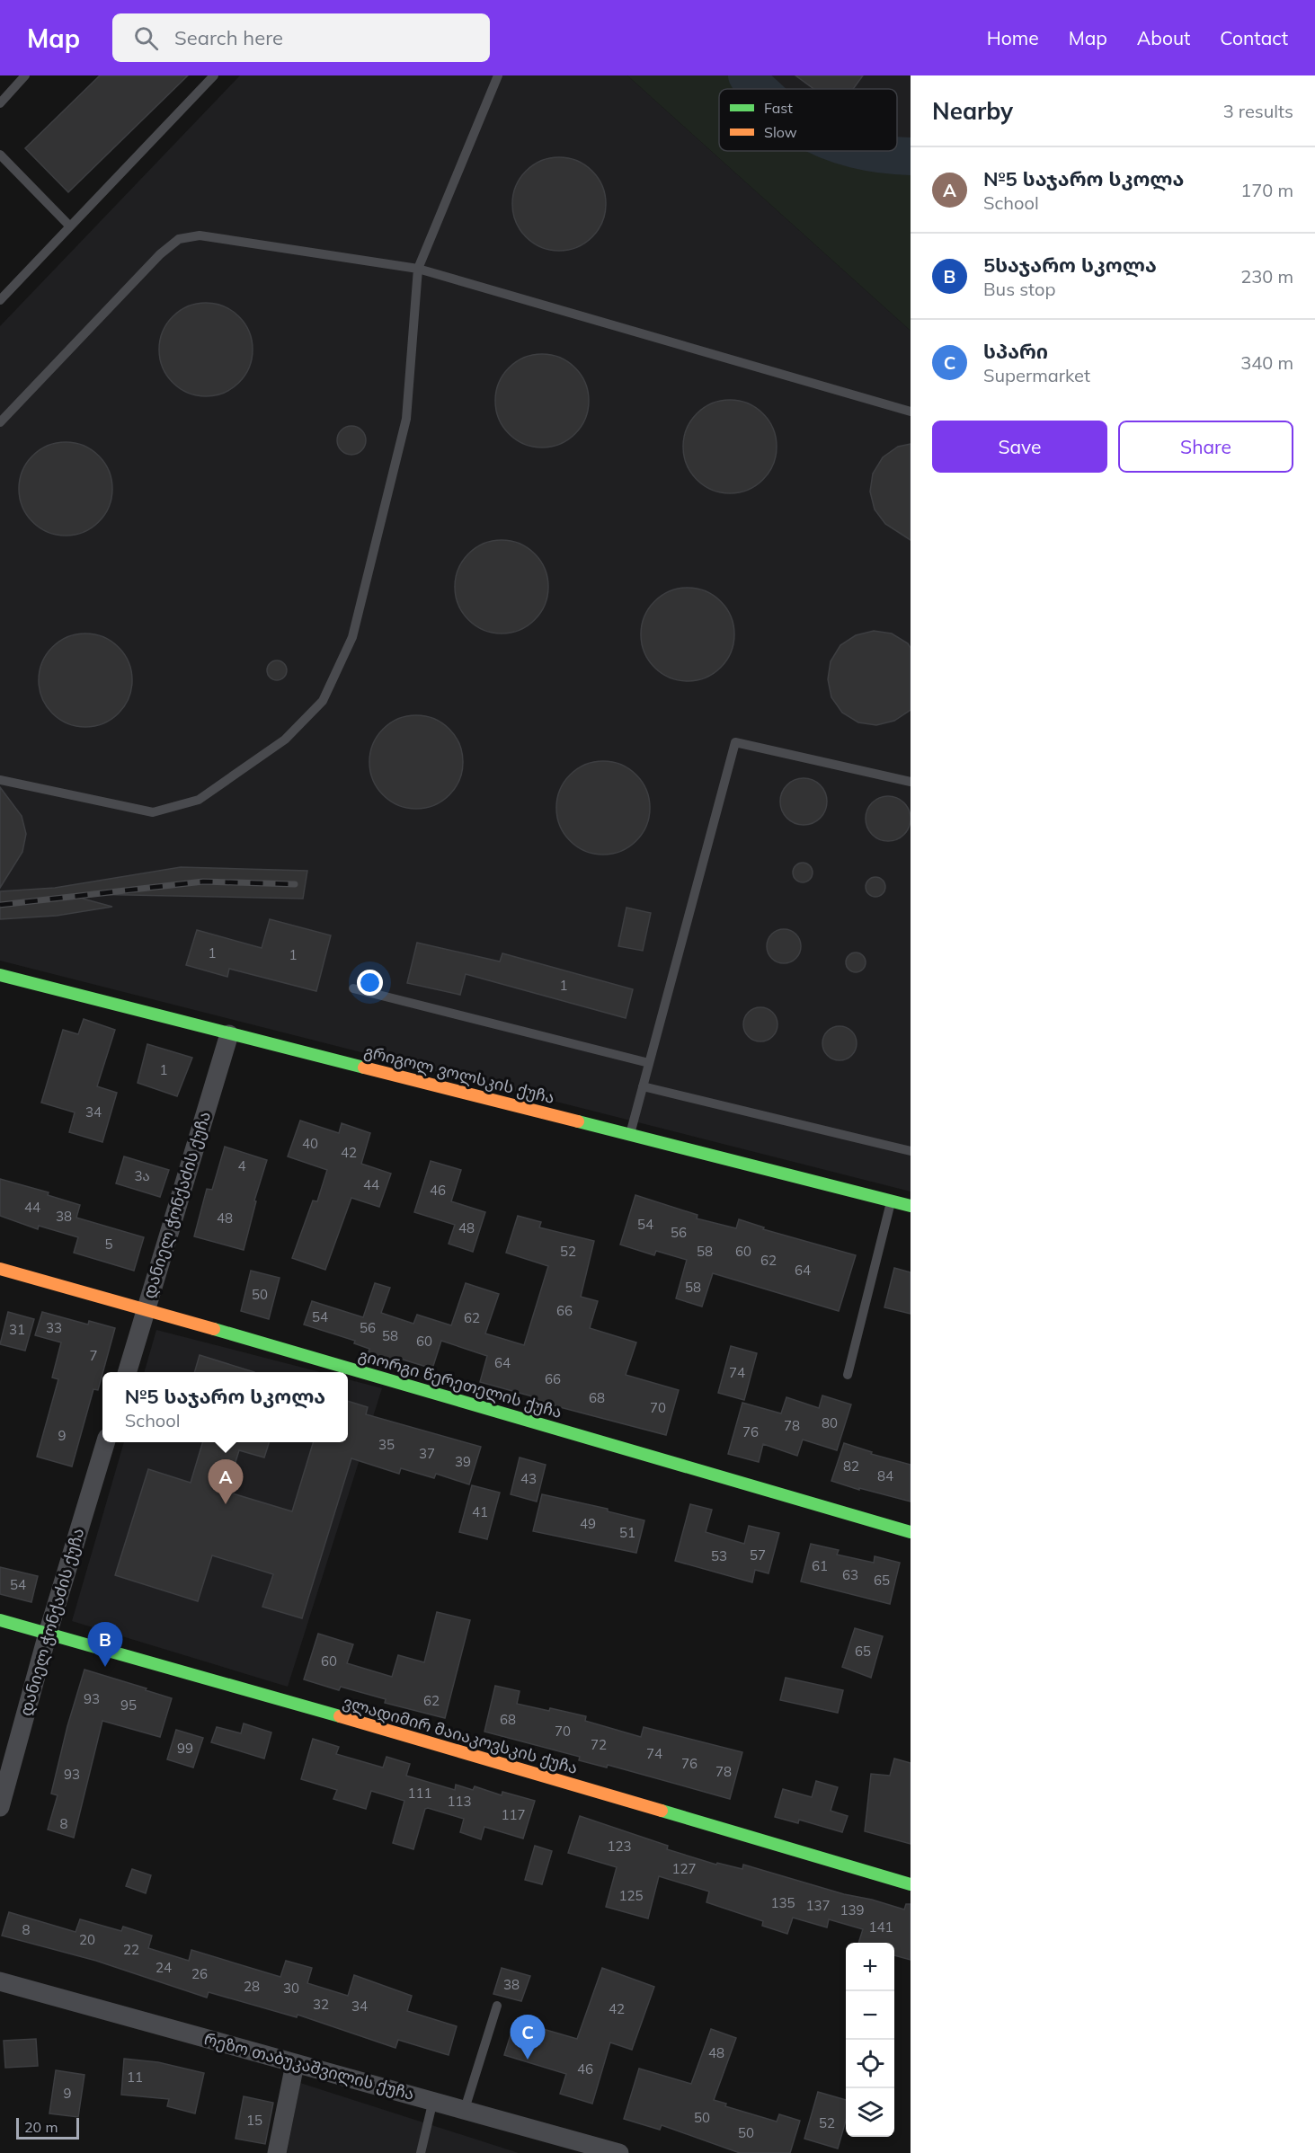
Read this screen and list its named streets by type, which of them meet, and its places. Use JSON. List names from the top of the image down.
{
  "streets": {
    "street": [
      "გრიგოლ ვოლსკის ქუჩა",
      "დანიელ ჭონქაძის ქუჩა",
      "გიორგი წერეთელის ქუჩა",
      "ვლადიმირ მაიაკოვსკის ქუჩა",
      "რეზო თაბუკაშვილის ქუჩა"
    ]
  },
  "crossings": [
    ["გრიგოლ ვოლსკის ქუჩა", "დანიელ ჭონქაძის ქუჩა"],
    ["დანიელ ჭონქაძის ქუჩა", "გიორგი წერეთელის ქუჩა"],
    ["დანიელ ჭონქაძის ქუჩა", "ვლადიმირ მაიაკოვსკის ქუჩა"]
  ],
  "house_numbers": [
    "1",
    "1",
    "1",
    "1",
    "34",
    "40",
    "42",
    "4",
    "3ა",
    "44",
    "46",
    "44",
    "38",
    "48",
    "54",
    "48",
    "56",
    "5",
    "52",
    "58",
    "60",
    "62",
    "64",
    "58",
    "50",
    "66",
    "54",
    "62",
    "33",
    "56",
    "31",
    "58",
    "60",
    "7",
    "64",
    "74",
    "66",
    "68",
    "70",
    "80",
    "78",
    "76",
    "9",
    "35",
    "37",
    "39",
    "82",
    "84",
    "43",
    "41",
    "49",
    "51",
    "57",
    "53",
    "61",
    "63",
    "65",
    "54",
    "65",
    "60",
    "93",
    "62",
    "95",
    "68",
    "70",
    "72",
    "99",
    "74",
    "76",
    "78",
    "93",
    "111",
    "113",
    "117",
    "8",
    "123",
    "127",
    "125",
    "135",
    "137",
    "139",
    "141",
    "8",
    "20",
    "22",
    "24",
    "26",
    "38",
    "28",
    "30",
    "32",
    "34",
    "42",
    "48",
    "46",
    "11",
    "9",
    "50",
    "15",
    "52",
    "50"
  ],
  "legend": ["Fast", "Slow"],
  "scale_bar": "20 m",
  "page": {
    "header": "Map",
    "search": "Search here",
    "nav": [
      "Home",
      "Map",
      "About",
      "Contact"
    ],
    "heading": ["Nearby", "3 results"],
    "list": [
      {
        "mark": "A",
        "name": "№5 საჯარო სკოლა",
        "note": "School",
        "value": "170 m"
      },
      {
        "mark": "B",
        "name": "5საჯარო სკოლა",
        "note": "Bus stop",
        "value": "230 m"
      },
      {
        "mark": "C",
        "name": "სპარი",
        "note": "Supermarket",
        "value": "340 m"
      }
    ],
    "buttons": ["Save", "Share"],
    "popup": ["№5 საჯარო სკოლა", "School"],
    "pins": ["A", "B", "C"],
    "map_buttons": ["+", "−"],
    "scale": "20 m"
  }
}
